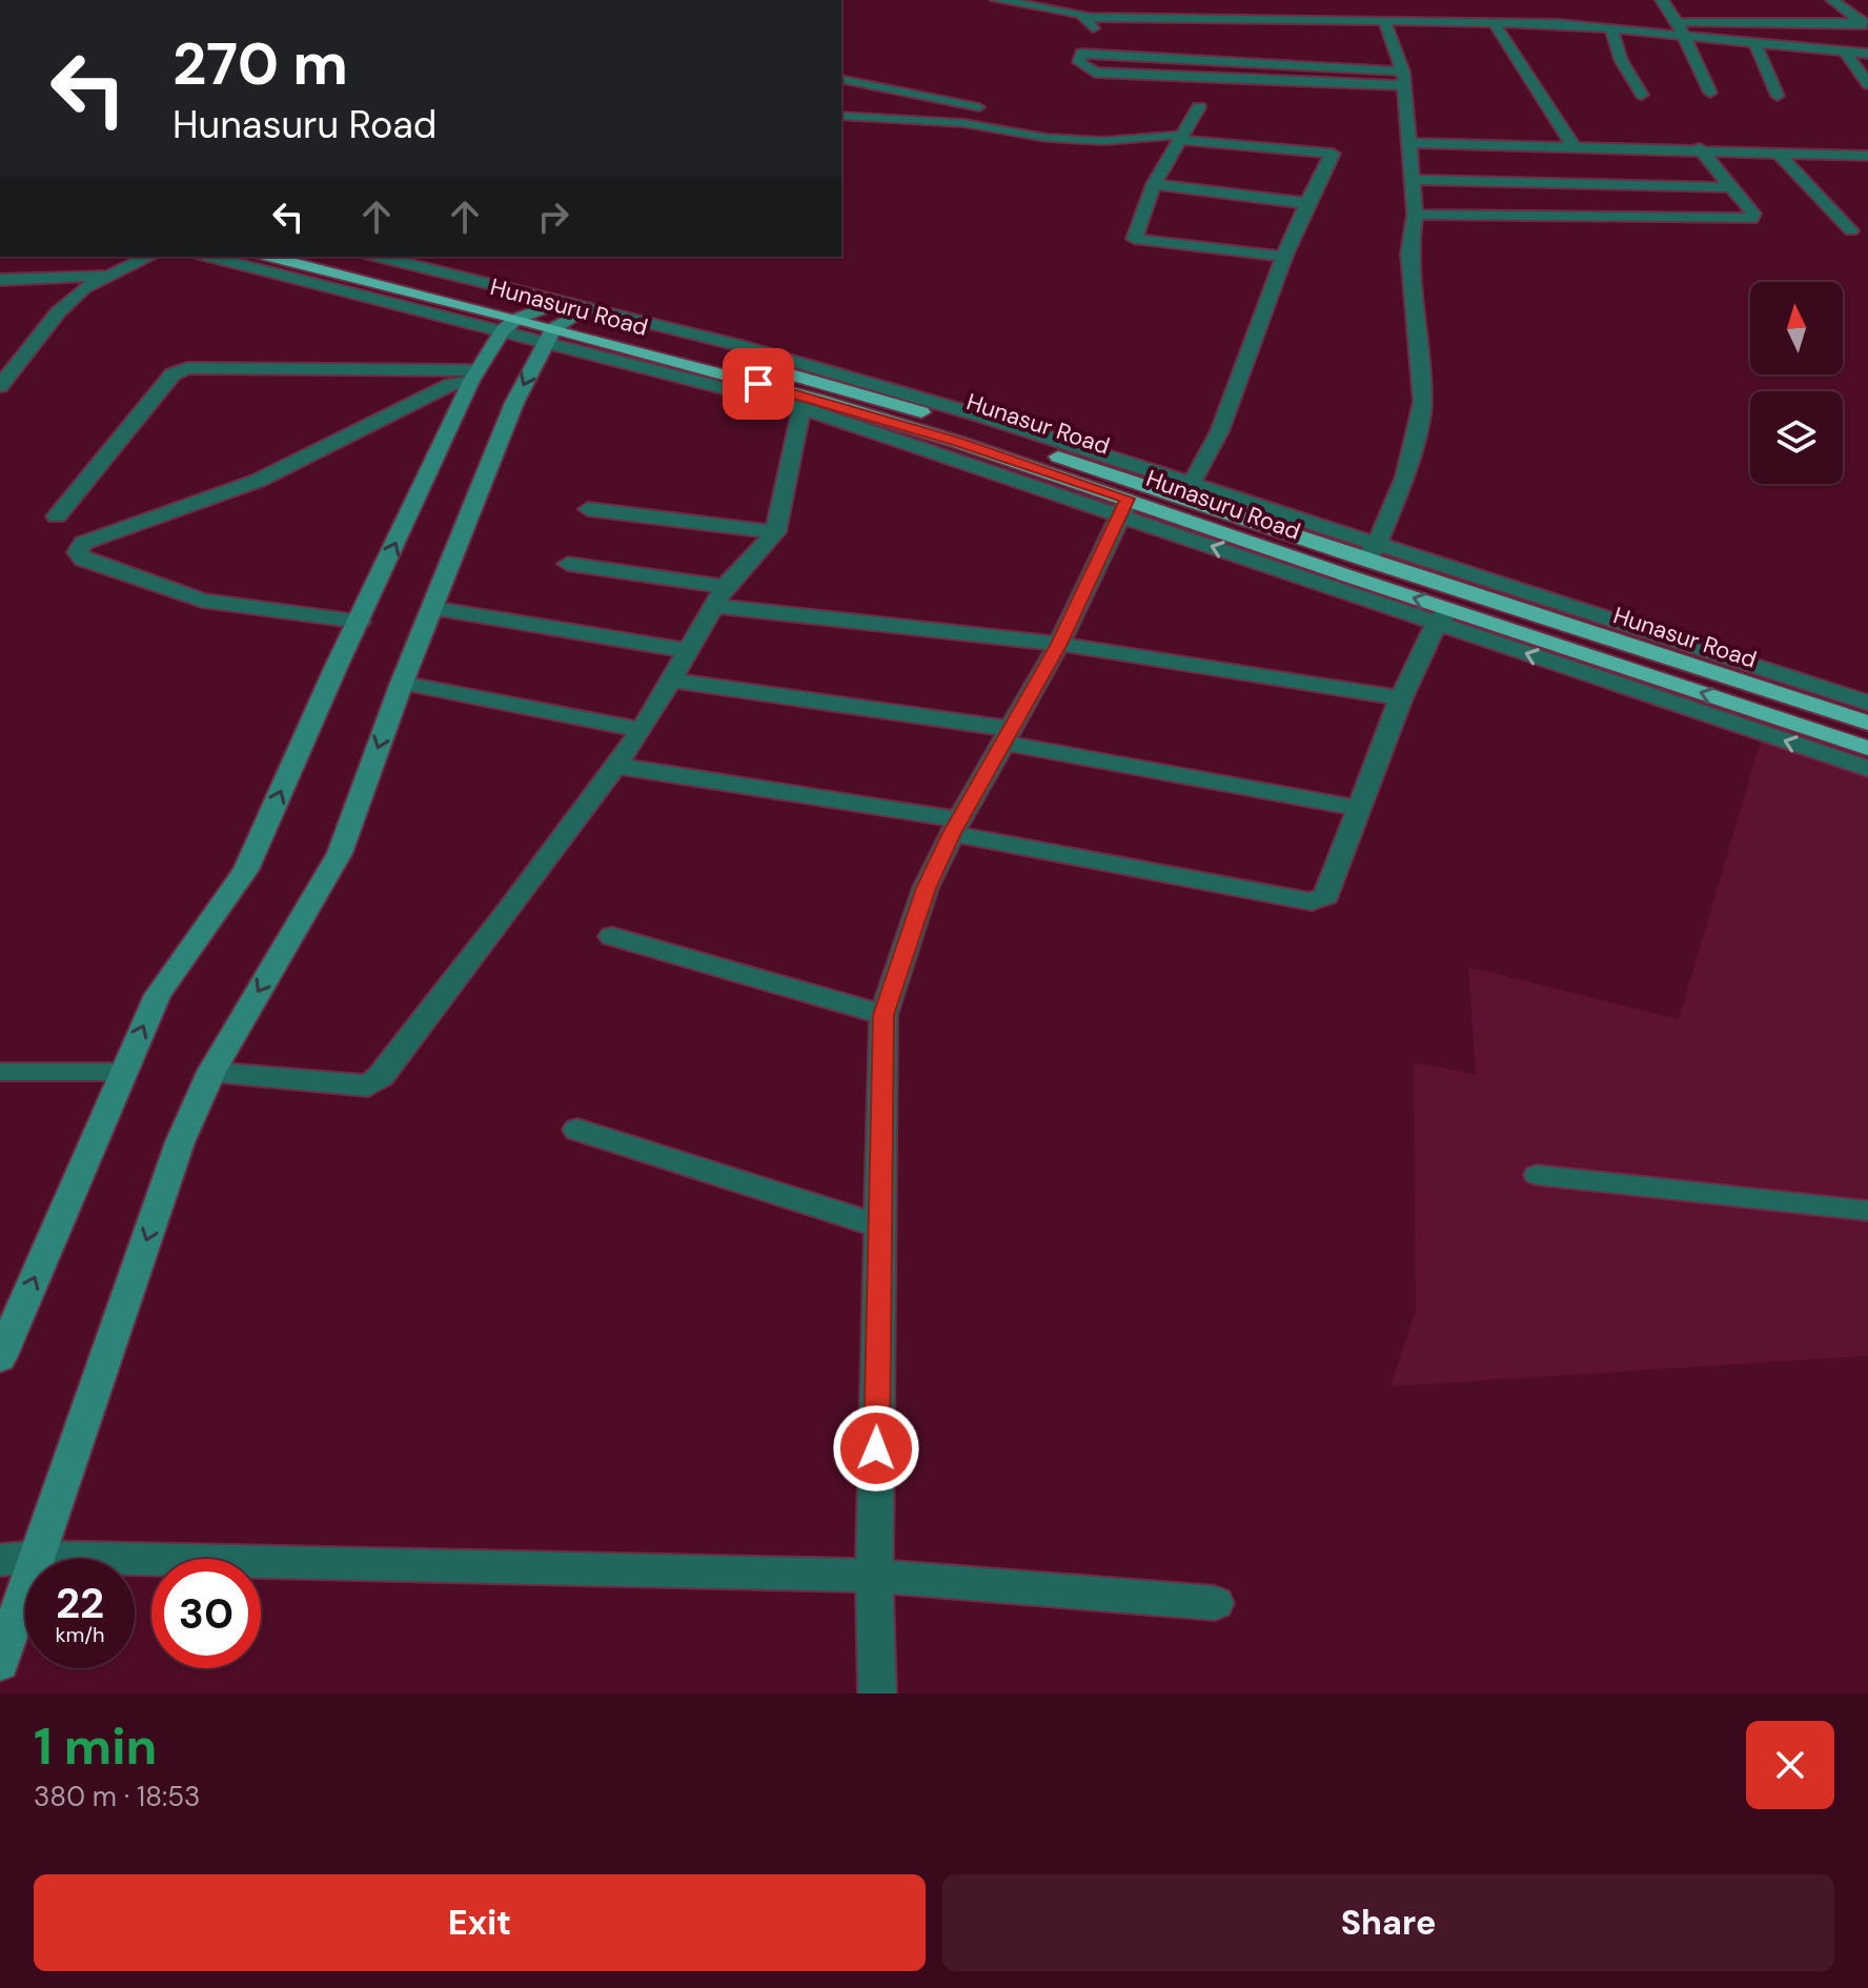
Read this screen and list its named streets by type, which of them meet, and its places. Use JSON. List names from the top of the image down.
{
  "streets": {
    "highway": ["Hunasuru Road", "Hunasur Road"]
  },
  "one_way": ["Hunasuru Road"],
  "north": "top",
  "page": {
    "turn": ["270 m", "Hunasuru Road"],
    "speed": "22 km/h",
    "limit": "30",
    "heading": ["1 min", "380 m · 18:53"],
    "buttons": ["Exit", "Share"]
  }
}
